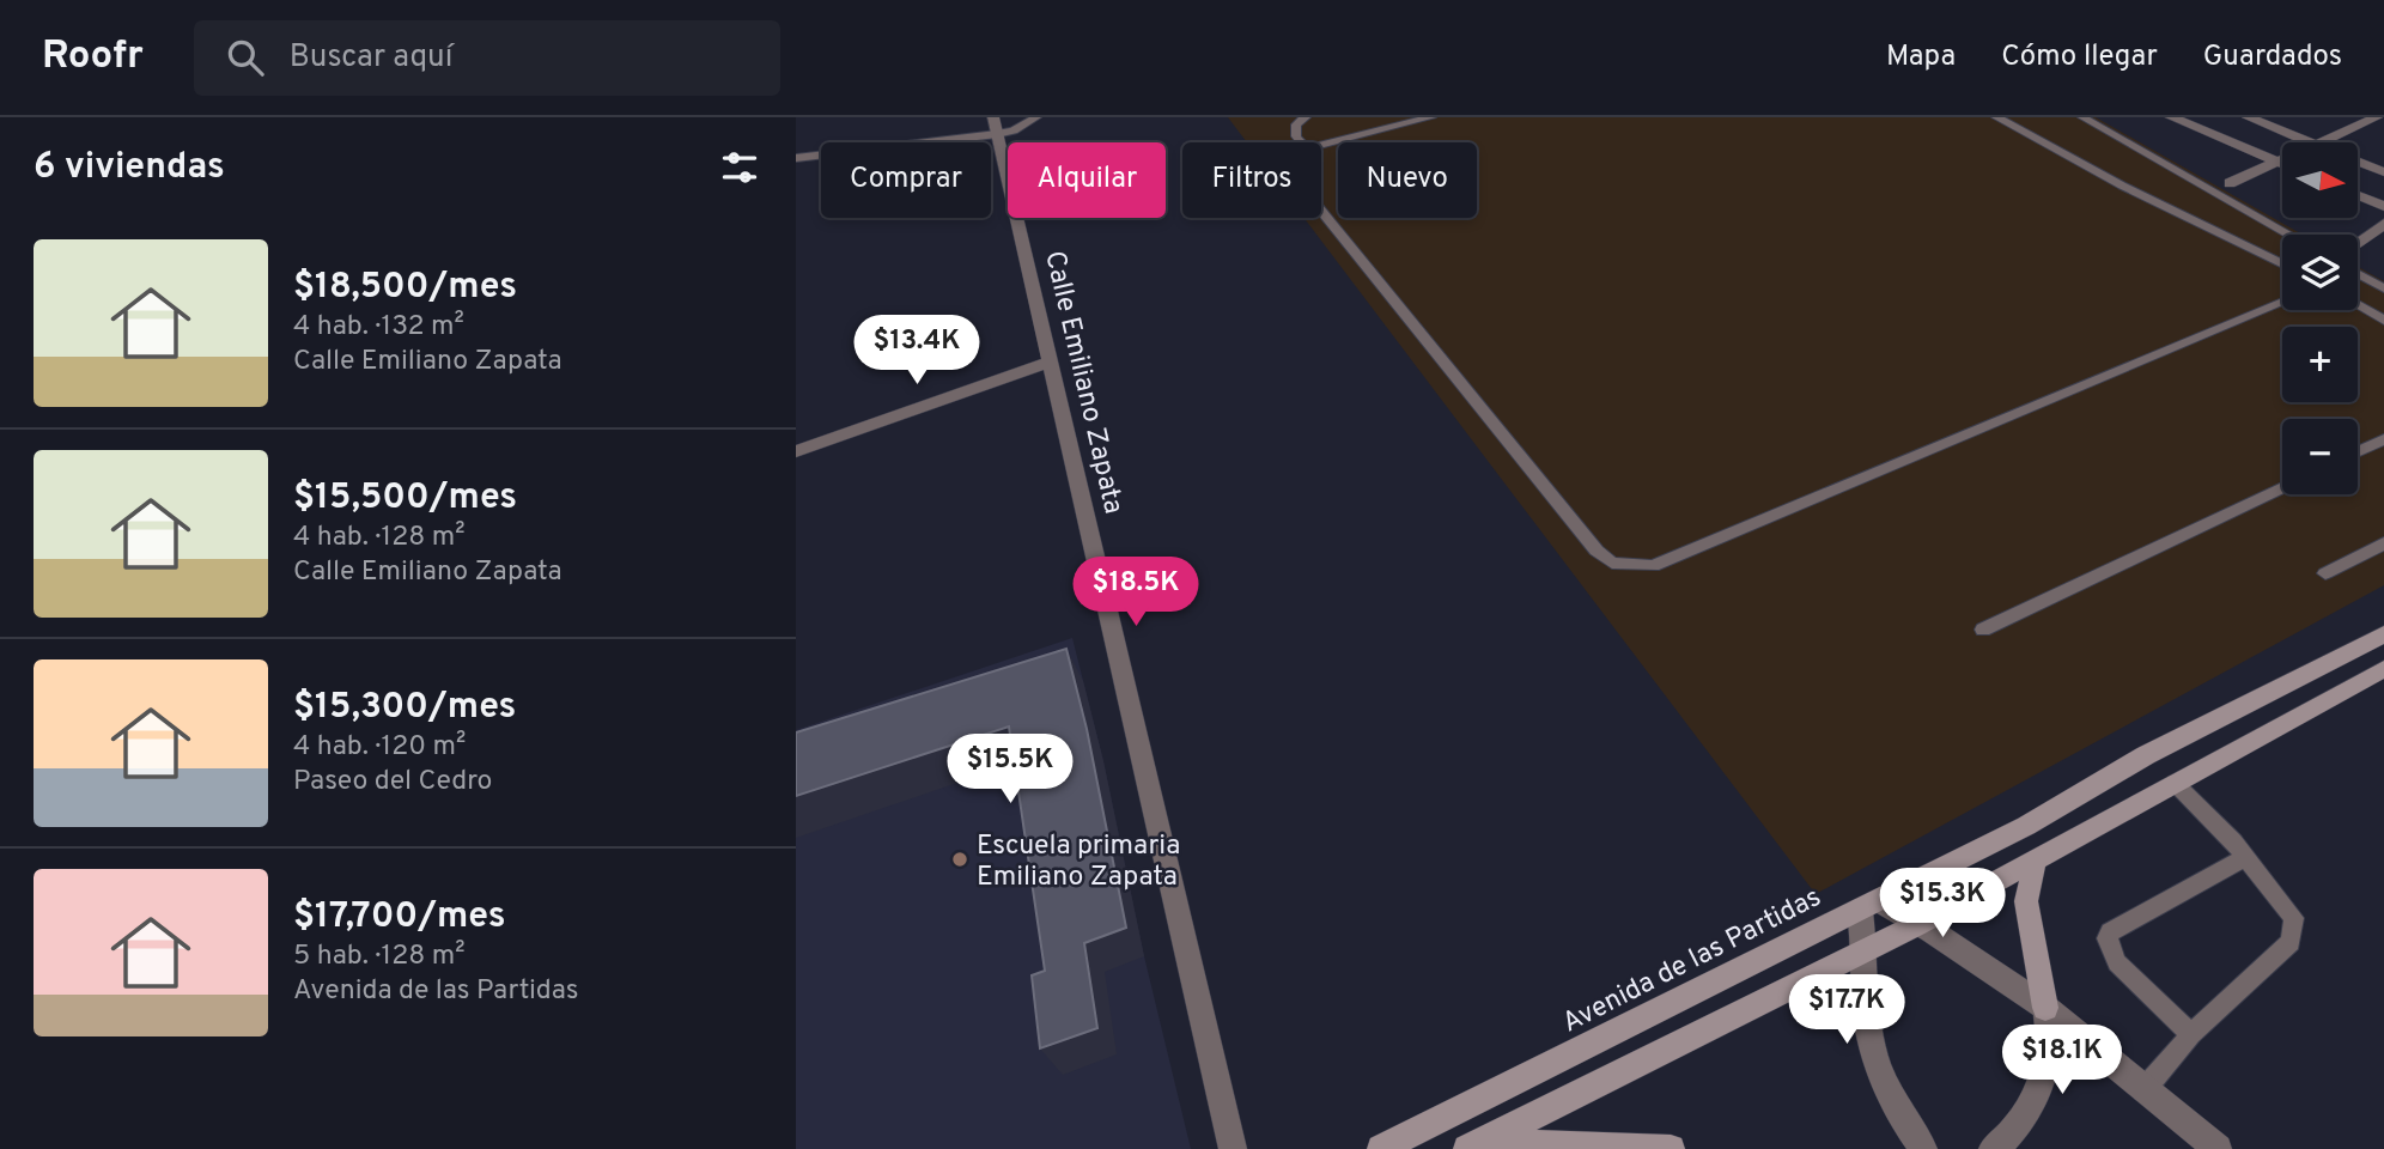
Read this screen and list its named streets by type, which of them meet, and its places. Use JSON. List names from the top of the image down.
{
  "streets": {
    "main road": ["Avenida de las Partidas"],
    "street": ["Calle Emiliano Zapata"]
  },
  "places": ["Escuela primaria Emiliano Zapata"],
  "north": "right",
  "page": {
    "header": "Roofr",
    "search": "Buscar aquí",
    "nav": ["Mapa", "Cómo llegar", "Guardados"],
    "heading": "6 viviendas",
    "map_buttons": ["+", "−"],
    "chip": [
      "Comprar",
      "Alquilar",
      "Filtros",
      "Nuevo"
    ],
    "list": [
      {
        "name": "$18,500/mes",
        "note": "4 hab. · 132 m² · Calle Emiliano Zapata"
      },
      {
        "name": "$15,500/mes",
        "note": "4 hab. · 128 m² · Calle Emiliano Zapata"
      },
      {
        "name": "$15,300/mes",
        "note": "4 hab. · 120 m² · Paseo del Cedro"
      },
      {
        "name": "$17,700/mes",
        "note": "5 hab. · 128 m² · Avenida de las Partidas"
      }
    ],
    "price": [
      "$13.4K",
      "$18.5K",
      "$15.5K",
      "$15.3K",
      "$17.7K",
      "$18.1K"
    ]
  }
}
